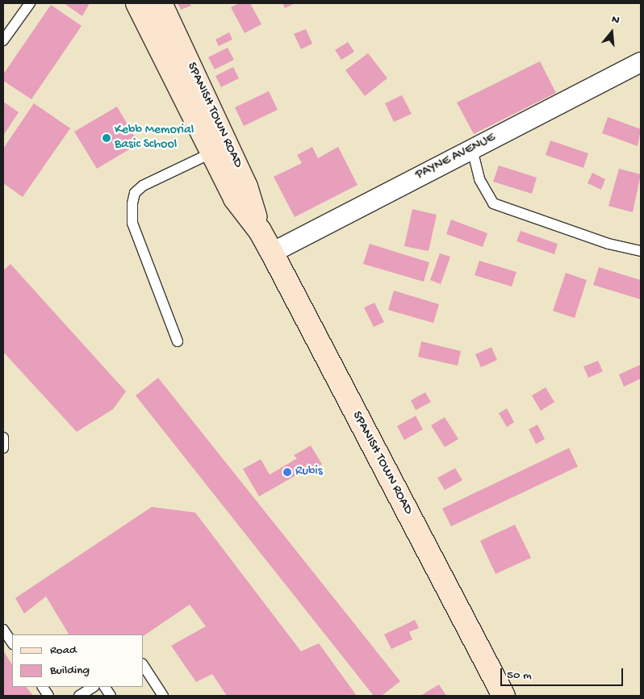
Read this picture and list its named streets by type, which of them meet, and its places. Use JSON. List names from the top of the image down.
{
  "streets": {
    "main road": ["SPANISH TOWN ROAD"],
    "street": ["PAYNE AVENUE"]
  },
  "crossings": [
    ["SPANISH TOWN ROAD", "PAYNE AVENUE"]
  ],
  "places": ["Kebb Memorial Basic School", "Rubis"],
  "legend": ["Road", "Building"],
  "scale_bar": "50 m",
  "north": "top"
}
